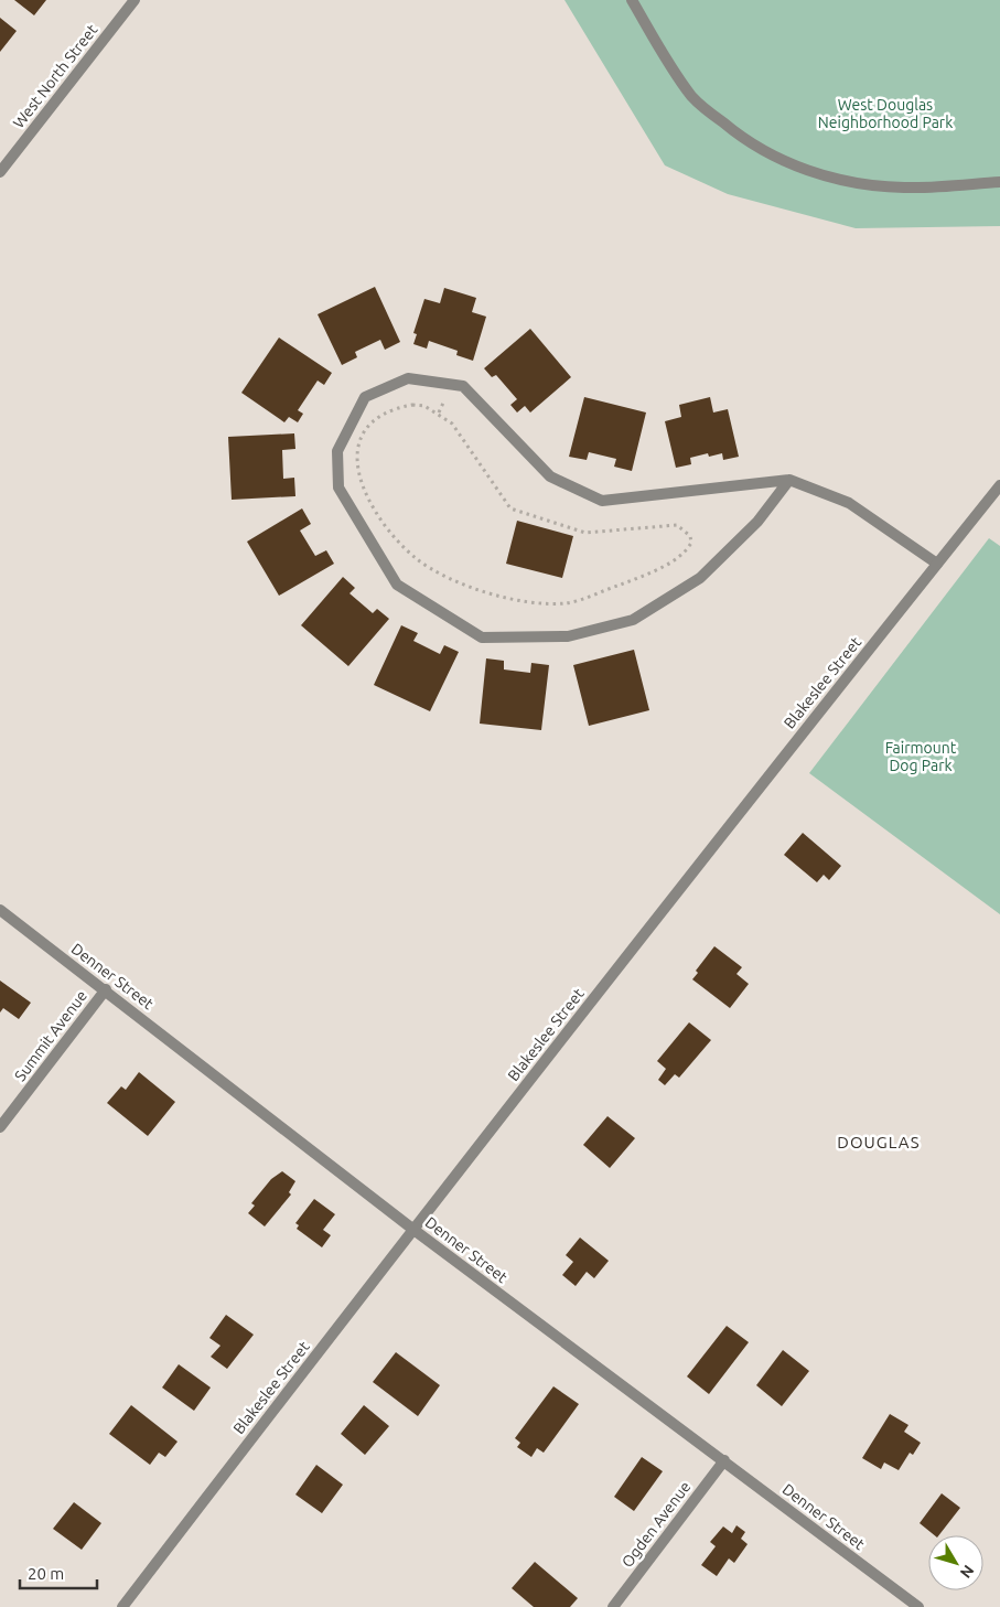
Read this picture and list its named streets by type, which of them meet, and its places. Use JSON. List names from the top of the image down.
{
  "streets": {
    "street": [
      "West North Street",
      "Blakeslee Street",
      "Denner Street",
      "Summit Avenue",
      "Ogden Avenue"
    ]
  },
  "crossings": [
    ["Blakeslee Street", "Denner Street"],
    ["Denner Street", "Summit Avenue"],
    ["Denner Street", "Ogden Avenue"]
  ],
  "districts": ["DOUGLAS"],
  "parks": ["West Douglas Neighborhood Park", "Fairmount Dog Park"],
  "scale_bar": "20 m",
  "north": "bottom right"
}
